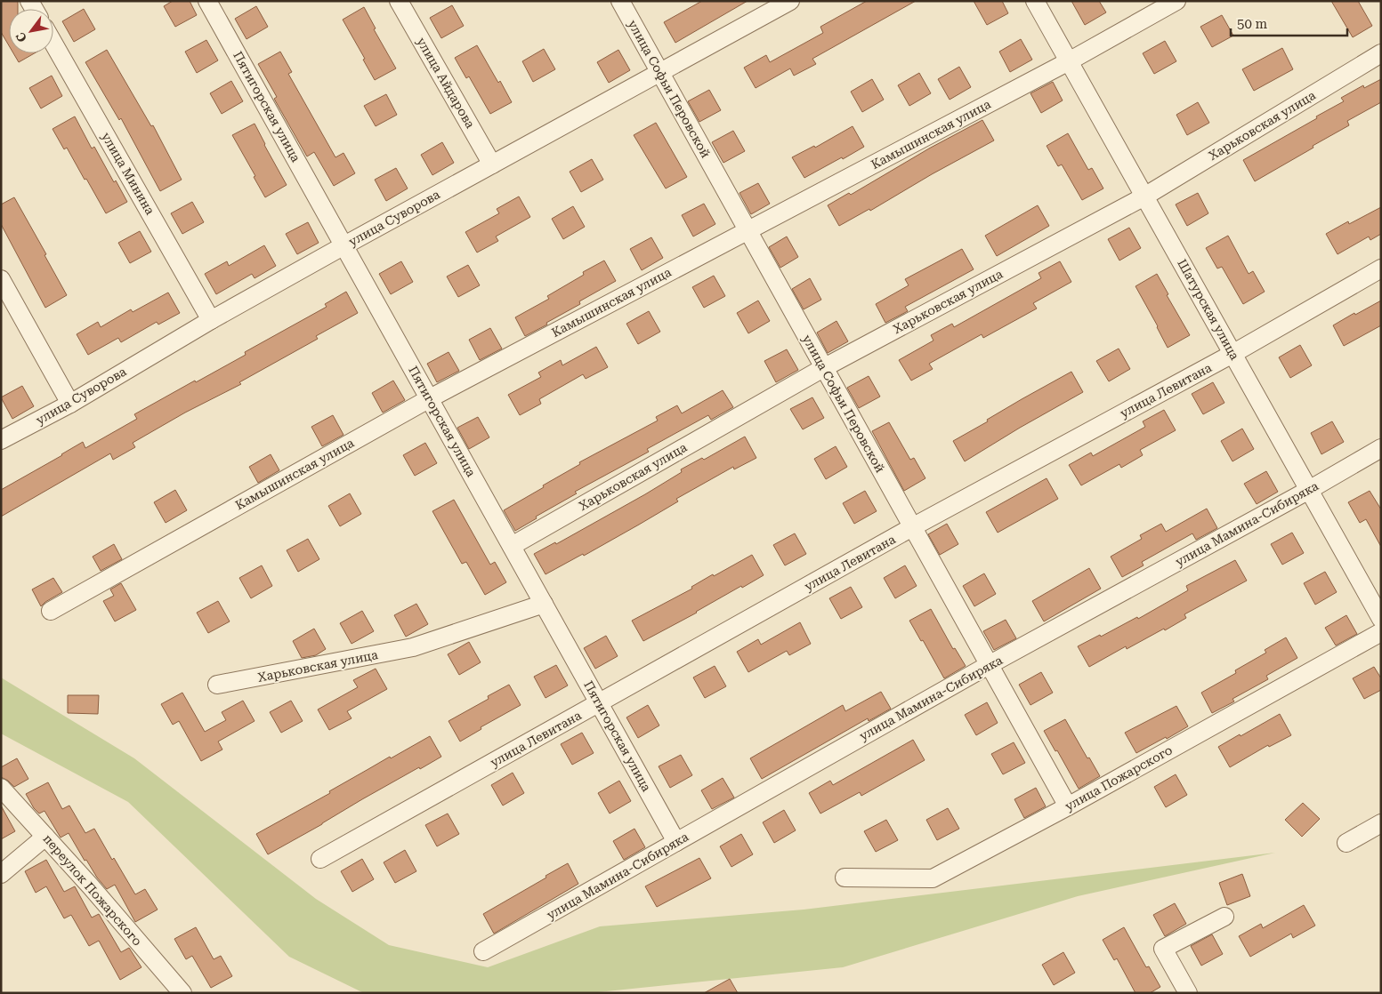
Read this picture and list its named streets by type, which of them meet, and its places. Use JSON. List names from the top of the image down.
{
  "streets": {
    "street": [
      "улица Айдарова",
      "улица Софьи Перовской",
      "Пятигорская улица",
      "Харьковская улица",
      "Камышинская улица",
      "улица Минина",
      "улица Суворова",
      "Шатурская улица",
      "улица Левитана",
      "улица Мамина-Сибиряка",
      "улица Пожарского",
      "переулок Пожарского"
    ]
  },
  "crossings": [
    ["улица Айдарова", "улица Суворова"],
    ["улица Софьи Перовской", "Харьковская улица"],
    ["улица Софьи Перовской", "Камышинская улица"],
    ["улица Софьи Перовской", "улица Суворова"],
    ["улица Софьи Перовской", "улица Левитана"],
    ["улица Софьи Перовской", "улица Мамина-Сибиряка"],
    ["улица Софьи Перовской", "улица Пожарского"],
    ["Пятигорская улица", "Харьковская улица"],
    ["Пятигорская улица", "Камышинская улица"],
    ["Пятигорская улица", "улица Суворова"],
    ["Пятигорская улица", "улица Левитана"],
    ["Пятигорская улица", "улица Мамина-Сибиряка"],
    ["Харьковская улица", "Шатурская улица"],
    ["Камышинская улица", "Шатурская улица"],
    ["улица Минина", "улица Суворова"],
    ["Шатурская улица", "улица Левитана"],
    ["Шатурская улица", "улица Мамина-Сибиряка"]
  ],
  "scale_bar": "50 m",
  "north": "bottom left"
}
